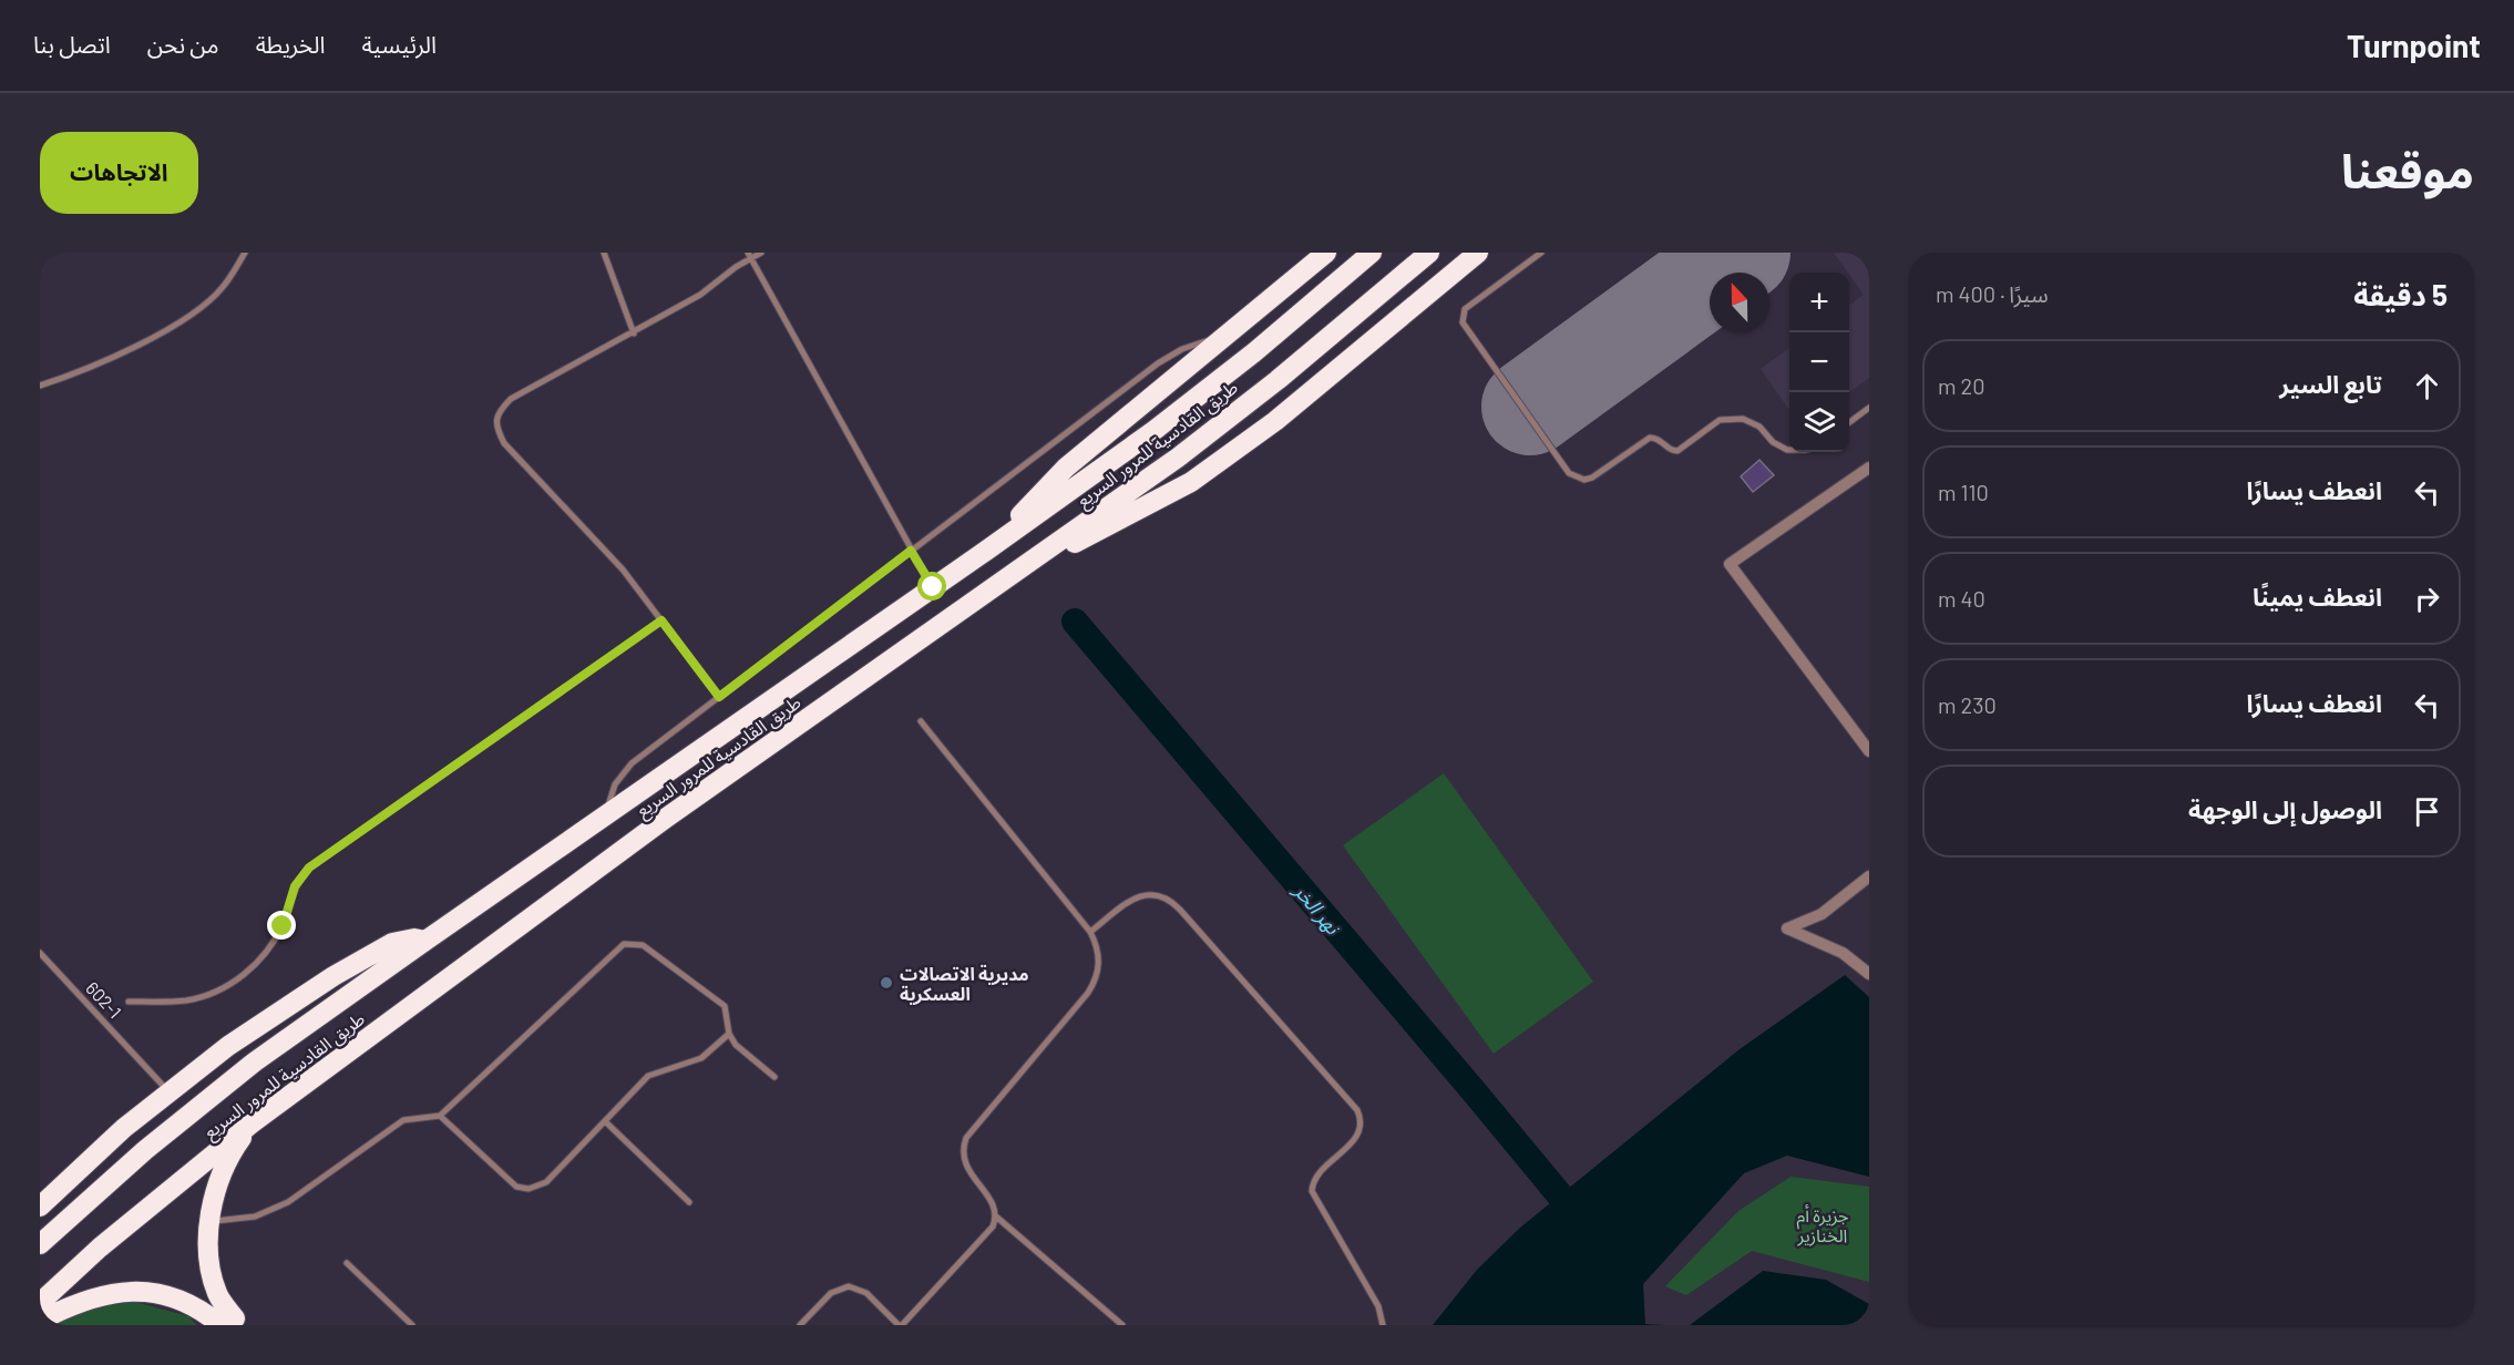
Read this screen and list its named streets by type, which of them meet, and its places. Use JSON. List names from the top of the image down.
{
  "streets": {
    "highway": ["طريق القادسية للمرور السريع"],
    "lane": ["602-1"]
  },
  "water": ["نهر الخر"],
  "parks": ["جزيرة أم الخنازير"],
  "places": ["مديرية الاتصالات العسكرية"],
  "north": "top",
  "page": {
    "header": "Turnpoint",
    "nav": [
      "الرئيسية",
      "الخريطة",
      "من نحن",
      "اتصل بنا"
    ],
    "title": "موقعنا",
    "buttons": "الاتجاهات",
    "heading": ["5 دقيقة", "سيرًا · 400 m"],
    "map_buttons": ["+", "−"],
    "list": [
      ["تابع السير", "20 m"],
      ["انعطف يسارًا", "110 m"],
      ["انعطف يمينًا", "40 m"],
      ["انعطف يسارًا", "230 m"],
      "الوصول إلى الوجهة"
    ]
  }
}
